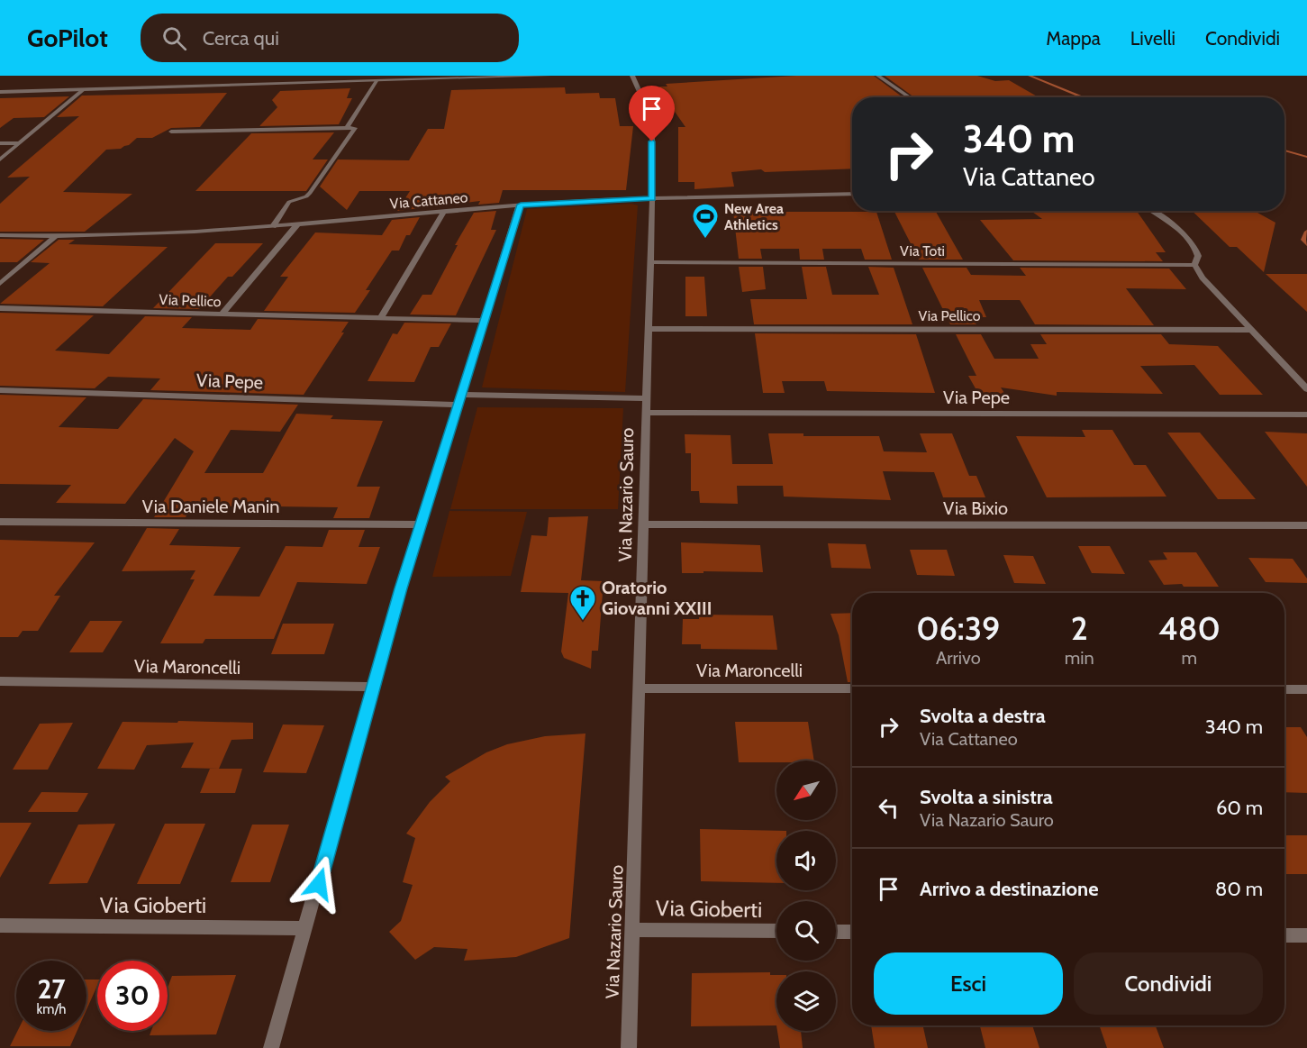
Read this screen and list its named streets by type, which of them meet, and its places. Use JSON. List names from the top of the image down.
{
  "streets": {
    "street": [
      "Via Cattaneo",
      "Via Toti",
      "Via Pellico",
      "Via Pepe",
      "Via Nazario Sauro",
      "Via Daniele Manin",
      "Via Bixio",
      "Via Maroncelli",
      "Via Gioberti"
    ]
  },
  "crossings": [
    ["Via Cattaneo", "Via Nazario Sauro"],
    ["Via Toti", "Via Nazario Sauro"],
    ["Via Pellico", "Via Nazario Sauro"],
    ["Via Pepe", "Via Nazario Sauro"],
    ["Via Nazario Sauro", "Via Bixio"],
    ["Via Nazario Sauro", "Via Maroncelli"],
    ["Via Nazario Sauro", "Via Gioberti"]
  ],
  "places": {
    "sports": ["New Area Athletics"],
    "church": ["Oratorio Giovanni XXIII"]
  },
  "north": "bottom left",
  "page": {
    "header": "GoPilot",
    "search": "Cerca qui",
    "nav": ["Mappa", "Livelli", "Condividi"],
    "turn": ["340 m", "Via Cattaneo"],
    "eta": [
      "06:39",
      "Arrivo",
      "2",
      "min",
      "480",
      "m"
    ],
    "list": [
      {
        "name": "Svolta a destra",
        "note": "Via Cattaneo",
        "value": "340 m"
      },
      {
        "name": "Svolta a sinistra",
        "note": "Via Nazario Sauro",
        "value": "60 m"
      },
      {
        "name": "Arrivo a destinazione",
        "value": "80 m"
      }
    ],
    "buttons": ["Esci", "Condividi"],
    "speed": "27 km/h",
    "limit": "30"
  }
}
